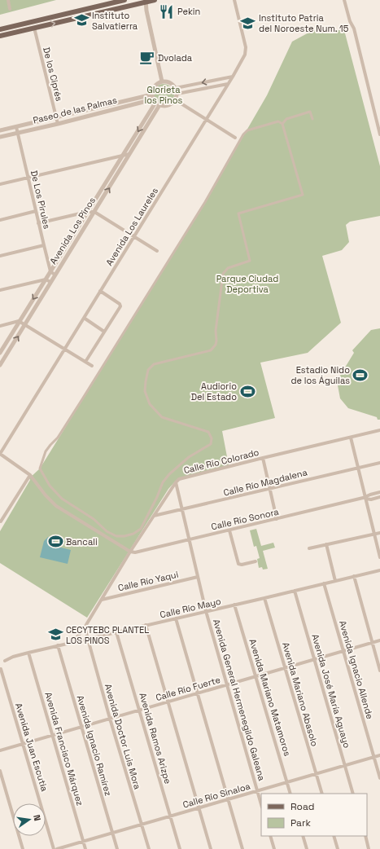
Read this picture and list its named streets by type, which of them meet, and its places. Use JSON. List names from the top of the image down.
{
  "streets": {
    "street": [
      "De los Ciprés",
      "Paseo de las Palmas",
      "De Los Pirules",
      "Avenida Los Laureles",
      "Avenida Los Pinos",
      "Calle Río Colorado",
      "Calle Río Magdalena",
      "Calle Río Sonora",
      "Calle Río Yaqui",
      "Calle Río Mayo",
      "Avenida Ignacio Allende",
      "Calle Río Fuerte",
      "Avenida José María Aguayo",
      "Avenida Mariano Abasolo",
      "Avenida Mariano Matamoros",
      "Avenida General Hermenegildo Galeana",
      "Avenida Doctor Luis Mora",
      "Avenida Ramos Arizpe",
      "Avenida Ignacio Ramírez",
      "Avenida Juan Escutia",
      "Avenida Francisco Márquez",
      "Calle Río Sinaloa"
    ]
  },
  "crossings": [
    ["De los Ciprés", "Paseo de las Palmas"],
    ["Paseo de las Palmas", "De Los Pirules"],
    ["Paseo de las Palmas", "Avenida Los Pinos"],
    ["De Los Pirules", "Avenida Los Pinos"],
    ["Calle Río Colorado", "Calle Río Magdalena"],
    ["Calle Río Colorado", "Calle Río Sonora"],
    ["Calle Río Colorado", "Calle Río Yaqui"],
    ["Calle Río Colorado", "Calle Río Mayo"],
    ["Calle Río Colorado", "Avenida General Hermenegildo Galeana"],
    ["Calle Río Colorado", "Avenida Doctor Luis Mora"],
    ["Calle Río Magdalena", "Avenida General Hermenegildo Galeana"],
    ["Calle Río Sonora", "Avenida General Hermenegildo Galeana"],
    ["Calle Río Yaqui", "Avenida General Hermenegildo Galeana"],
    ["Calle Río Mayo", "Avenida Ignacio Allende"],
    ["Calle Río Mayo", "Avenida José María Aguayo"],
    ["Calle Río Mayo", "Avenida Mariano Abasolo"],
    ["Calle Río Mayo", "Avenida Mariano Matamoros"],
    ["Calle Río Mayo", "Avenida General Hermenegildo Galeana"],
    ["Calle Río Mayo", "Avenida Doctor Luis Mora"],
    ["Calle Río Mayo", "Avenida Ramos Arizpe"],
    ["Calle Río Mayo", "Avenida Ignacio Ramírez"],
    ["Calle Río Mayo", "Avenida Francisco Márquez"],
    ["Avenida Ignacio Allende", "Calle Río Fuerte"],
    ["Avenida Ignacio Allende", "Calle Río Sinaloa"],
    ["Calle Río Fuerte", "Avenida José María Aguayo"],
    ["Calle Río Fuerte", "Avenida Mariano Abasolo"],
    ["Calle Río Fuerte", "Avenida Mariano Matamoros"],
    ["Calle Río Fuerte", "Avenida General Hermenegildo Galeana"],
    ["Calle Río Fuerte", "Avenida Doctor Luis Mora"],
    ["Calle Río Fuerte", "Avenida Ramos Arizpe"],
    ["Calle Río Fuerte", "Avenida Ignacio Ramírez"],
    ["Calle Río Fuerte", "Avenida Juan Escutia"],
    ["Calle Río Fuerte", "Avenida Francisco Márquez"],
    ["Avenida José María Aguayo", "Calle Río Sinaloa"],
    ["Avenida Mariano Abasolo", "Calle Río Sinaloa"],
    ["Avenida Mariano Matamoros", "Calle Río Sinaloa"],
    ["Avenida General Hermenegildo Galeana", "Calle Río Sinaloa"],
    ["Avenida Doctor Luis Mora", "Calle Río Sinaloa"],
    ["Avenida Ramos Arizpe", "Calle Río Sinaloa"],
    ["Avenida Ignacio Ramírez", "Calle Río Sinaloa"],
    ["Avenida Francisco Márquez", "Calle Río Sinaloa"]
  ],
  "parks": ["Glorieta los Pinos", "Parque Ciudad Deportiva"],
  "places": {
    "restaurant": ["Pekin"],
    "school or university": ["Instituto Salvatierra", "Instituto Patria del Noroeste Num. 15", "CECYTEBC PLANTEL LOS PINOS"],
    "cafe": ["Dvolada"],
    "sports": ["Estadio Nido de los Águilas", "Audiorio Del Estado", "Bancali"]
  },
  "legend": ["Road", "Park"],
  "north": "right"
}
